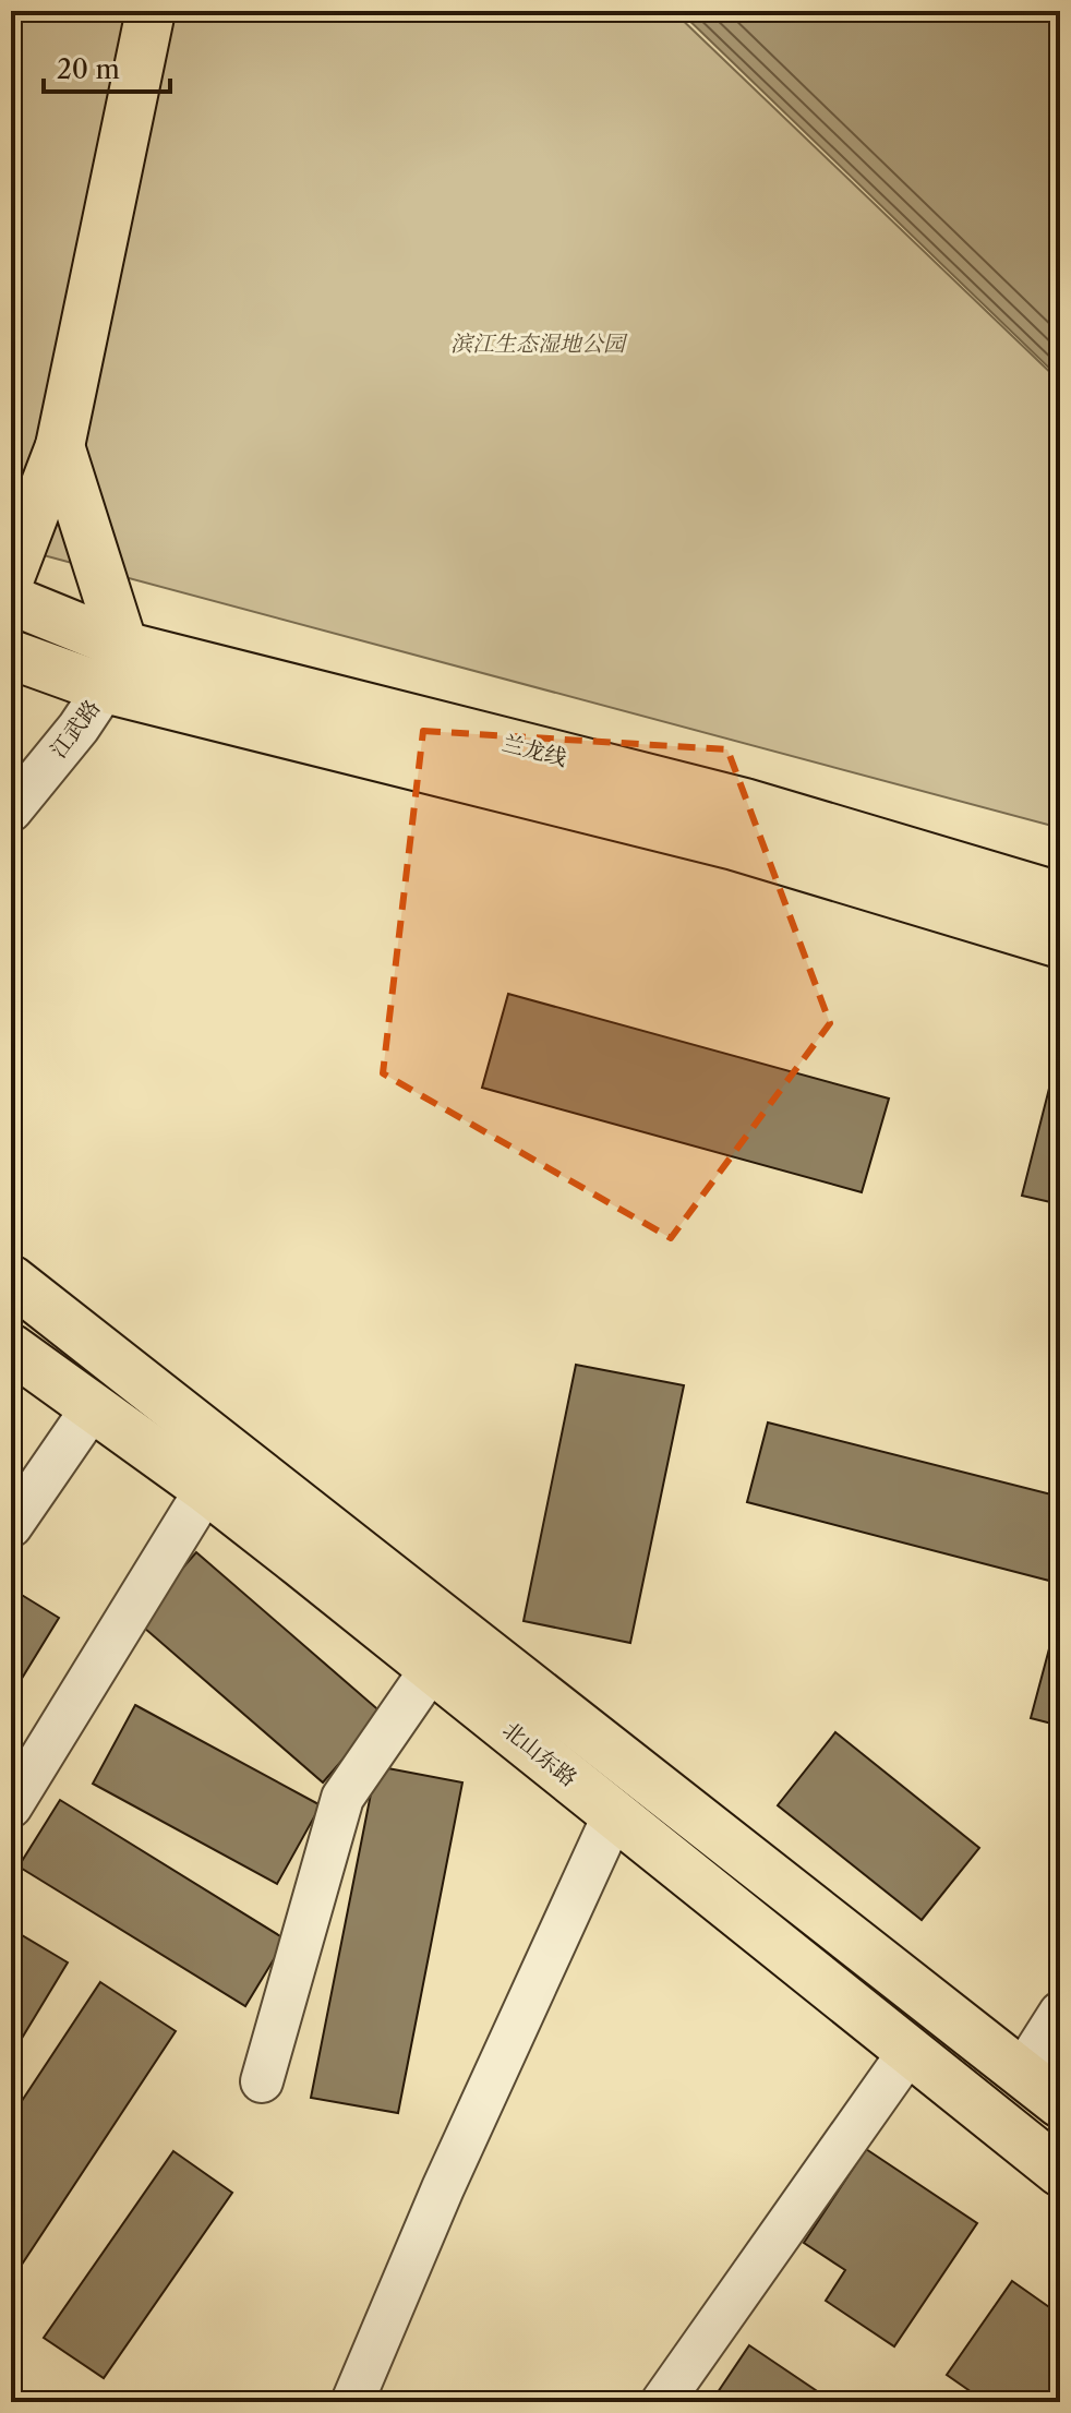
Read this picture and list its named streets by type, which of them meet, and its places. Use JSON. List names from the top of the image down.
{
  "streets": {
    "main road": ["兰龙线", "北山东路"],
    "street": ["江武路"]
  },
  "crossings": [
    ["江武路", "兰龙线"]
  ],
  "parks": ["滨江生态湿地公园"],
  "scale_bar": "20 m"
}
